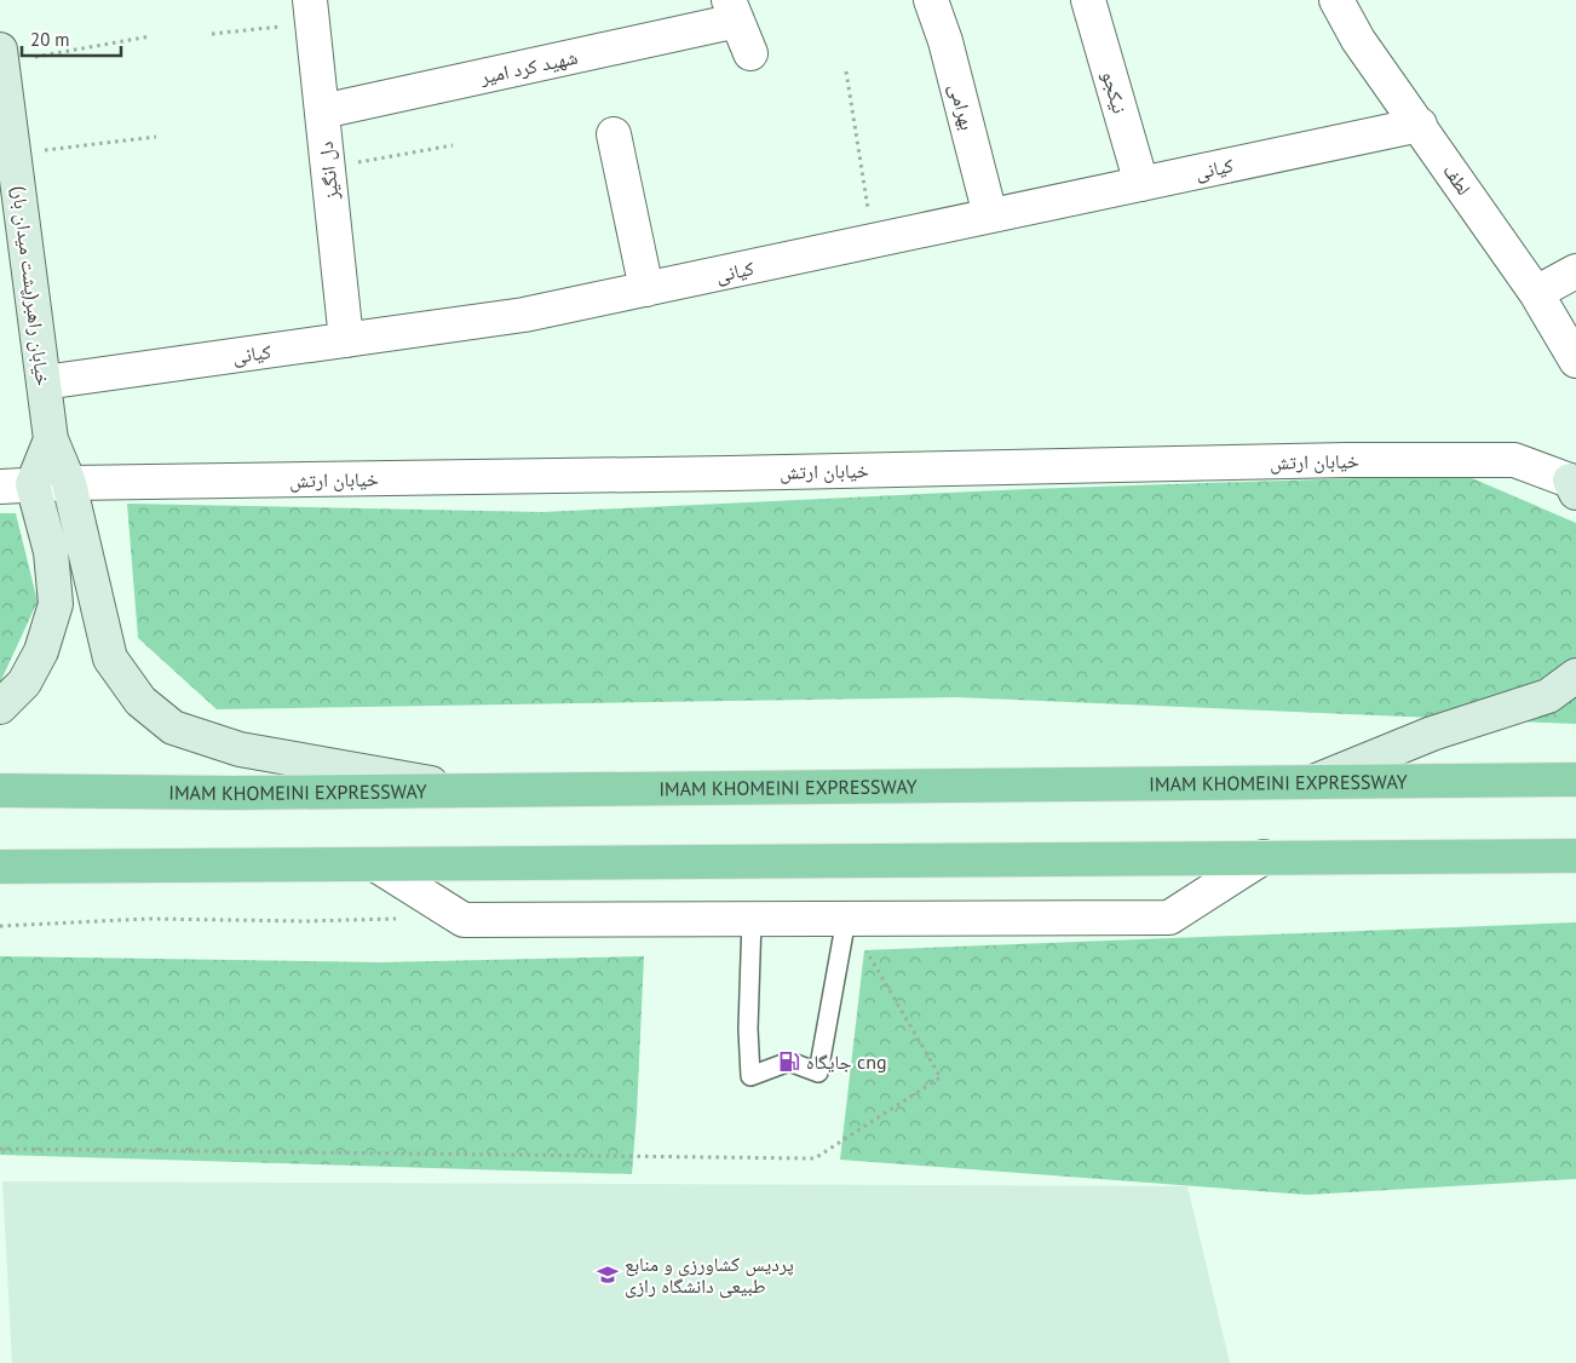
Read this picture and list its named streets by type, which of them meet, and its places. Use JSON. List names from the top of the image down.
{
  "streets": {
    "highway": ["IMAM KHOMEINI EXPRESSWAY"],
    "main road": ["خیابان راهبر(پشت میدان بار)"],
    "street": [
      "شهید کرد امیر",
      "نیکجو",
      "بهرامی",
      "کیانی",
      "دل انگیز",
      "لطف",
      "خیابان ارتش"
    ]
  },
  "crossings": [
    ["شهید کرد امیر", "دل انگیز"],
    ["نیکجو", "کیانی"],
    ["بهرامی", "کیانی"],
    ["کیانی", "دل انگیز"],
    ["کیانی", "لطف"],
    ["کیانی", "خیابان راهبر(پشت میدان بار)"],
    ["خیابان راهبر(پشت میدان بار)", "خیابان ارتش"],
    ["خیابان راهبر(پشت میدان بار)", "IMAM KHOMEINI EXPRESSWAY"]
  ],
  "places": {
    "fuel station": ["جایگاه cng"],
    "school or university": ["پردیس کشاورزی و منابع طبیعی دانشگاه رازی"]
  },
  "scale_bar": "20 m"
}
